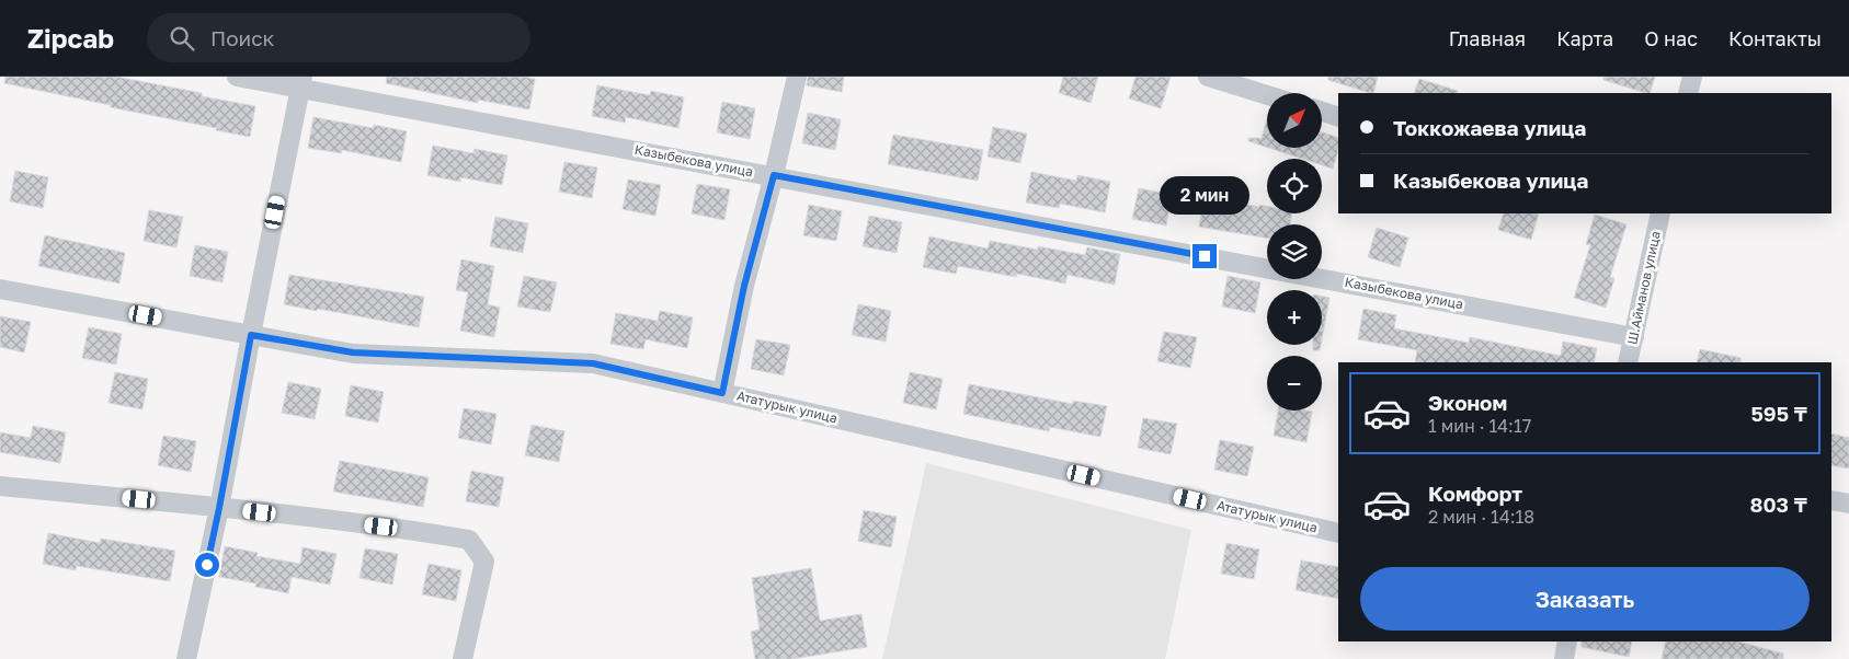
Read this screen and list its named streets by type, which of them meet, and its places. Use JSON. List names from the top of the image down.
{
  "streets": {
    "street": ["Казыбекова улица", "Ш.Айманов улица", "Ататурык улица"]
  },
  "crossings": [
    ["Казыбекова улица", "Ш.Айманов улица"]
  ],
  "north": "top right",
  "page": {
    "header": "Zipcab",
    "search": "Поиск",
    "nav": [
      "Главная",
      "Карта",
      "О нас",
      "Контакты"
    ],
    "map_buttons": ["+", "−"],
    "banner": ["Токкожаева улица", "Казыбекова улица"],
    "bubble": "2 мин",
    "list": [
      {
        "name": "Эконом",
        "note": "1 мин · 14:17",
        "value": "595 ₸"
      },
      {
        "name": "Комфорт",
        "note": "2 мин · 14:18",
        "value": "803 ₸"
      }
    ],
    "buttons": "Заказать"
  }
}
